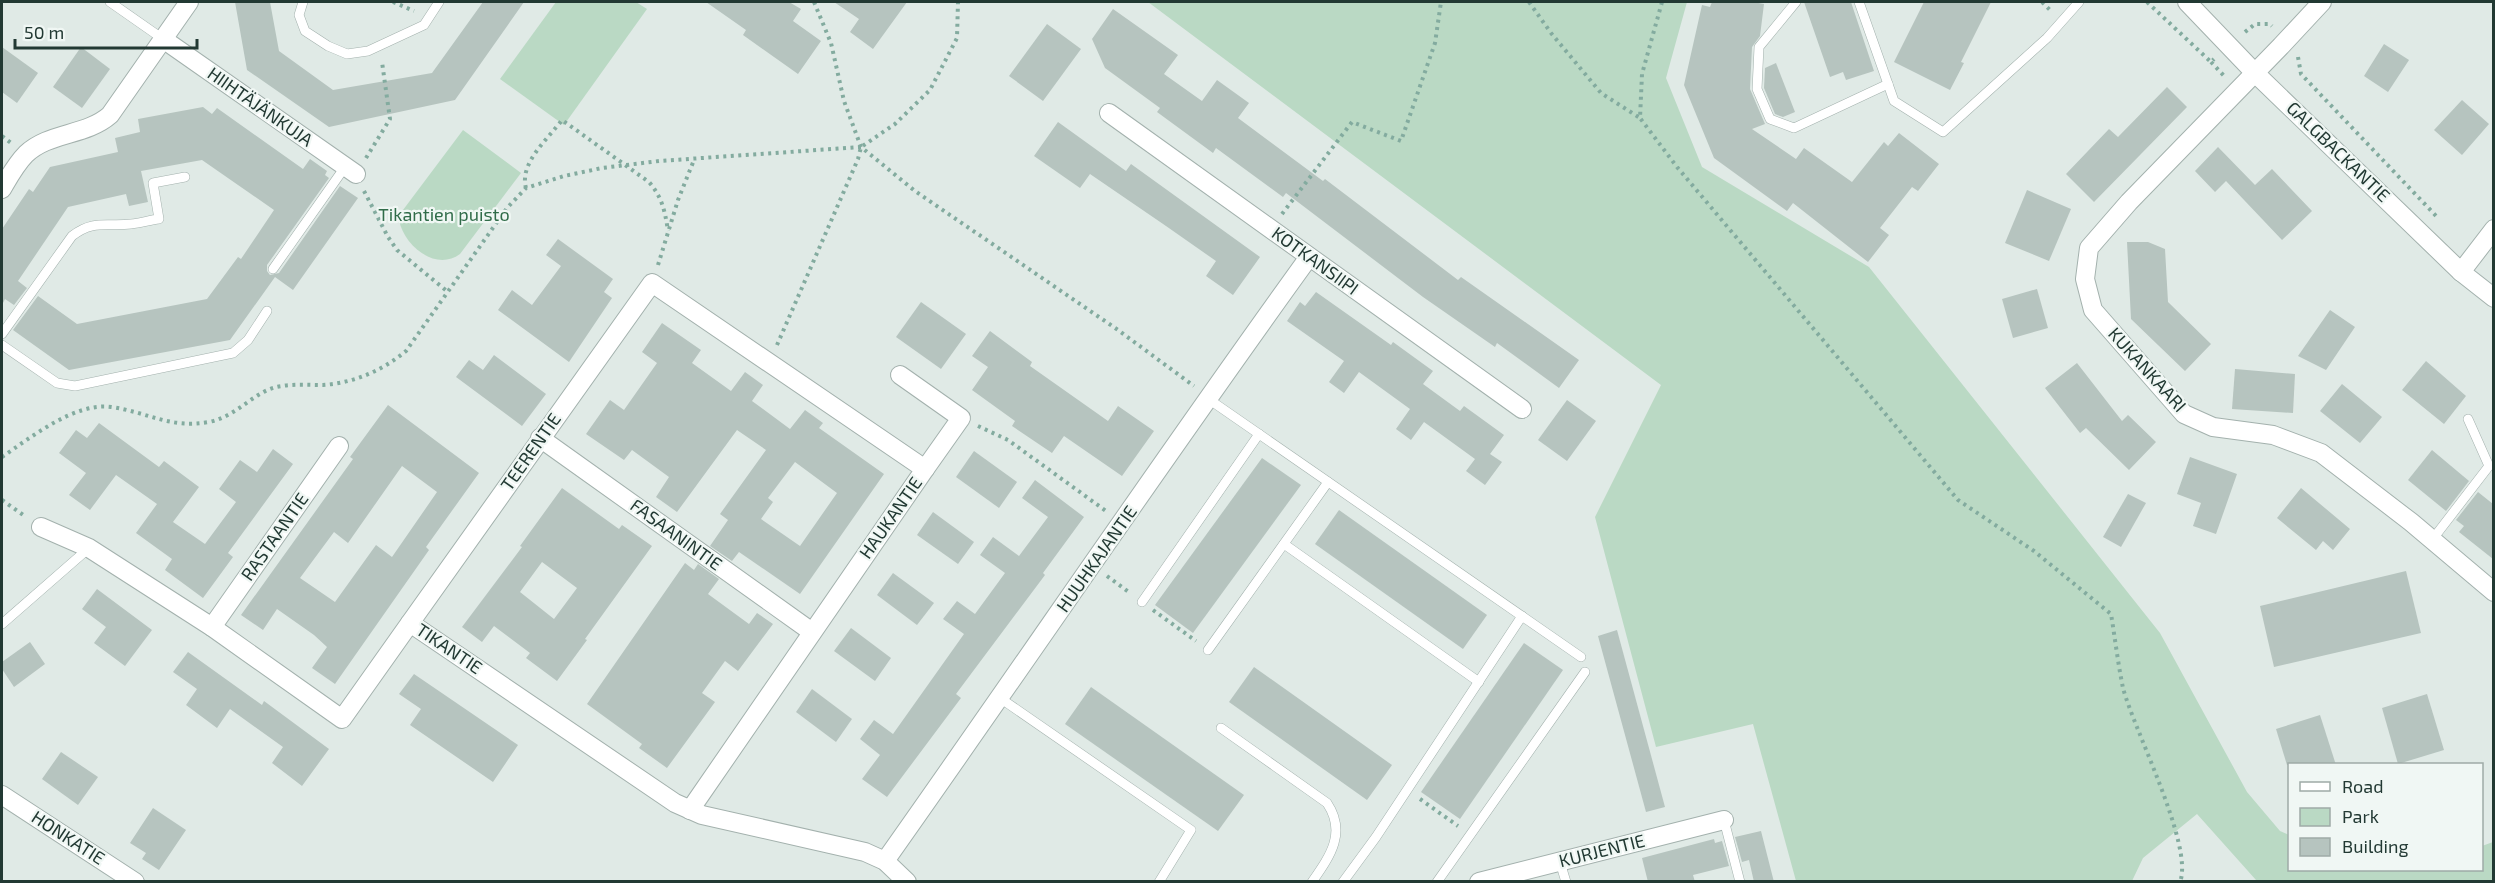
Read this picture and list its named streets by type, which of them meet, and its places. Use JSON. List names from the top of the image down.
{
  "streets": {
    "street": [
      "HIIHTÄJÄNKUJA",
      "GALGBACKANTIE",
      "KOTKANSIIPI",
      "KUKANKAARI",
      "TEERENTIE",
      "HAUKANTIE",
      "FASAANINTIE",
      "RASTAANTIE",
      "HUUHKAJANTIE",
      "TIKANTIE",
      "HONKATIE",
      "KURJENTIE"
    ]
  },
  "crossings": [
    ["GALGBACKANTIE", "KUKANKAARI"],
    ["KOTKANSIIPI", "HUUHKAJANTIE"],
    ["TEERENTIE", "HAUKANTIE"],
    ["TEERENTIE", "FASAANINTIE"],
    ["TEERENTIE", "TIKANTIE"],
    ["HAUKANTIE", "FASAANINTIE"],
    ["HAUKANTIE", "TIKANTIE"],
    ["RASTAANTIE", "TIKANTIE"],
    ["HUUHKAJANTIE", "TIKANTIE"]
  ],
  "parks": ["Tikantien puisto"],
  "legend": ["Road", "Park", "Building"],
  "scale_bar": "50 m"
}
